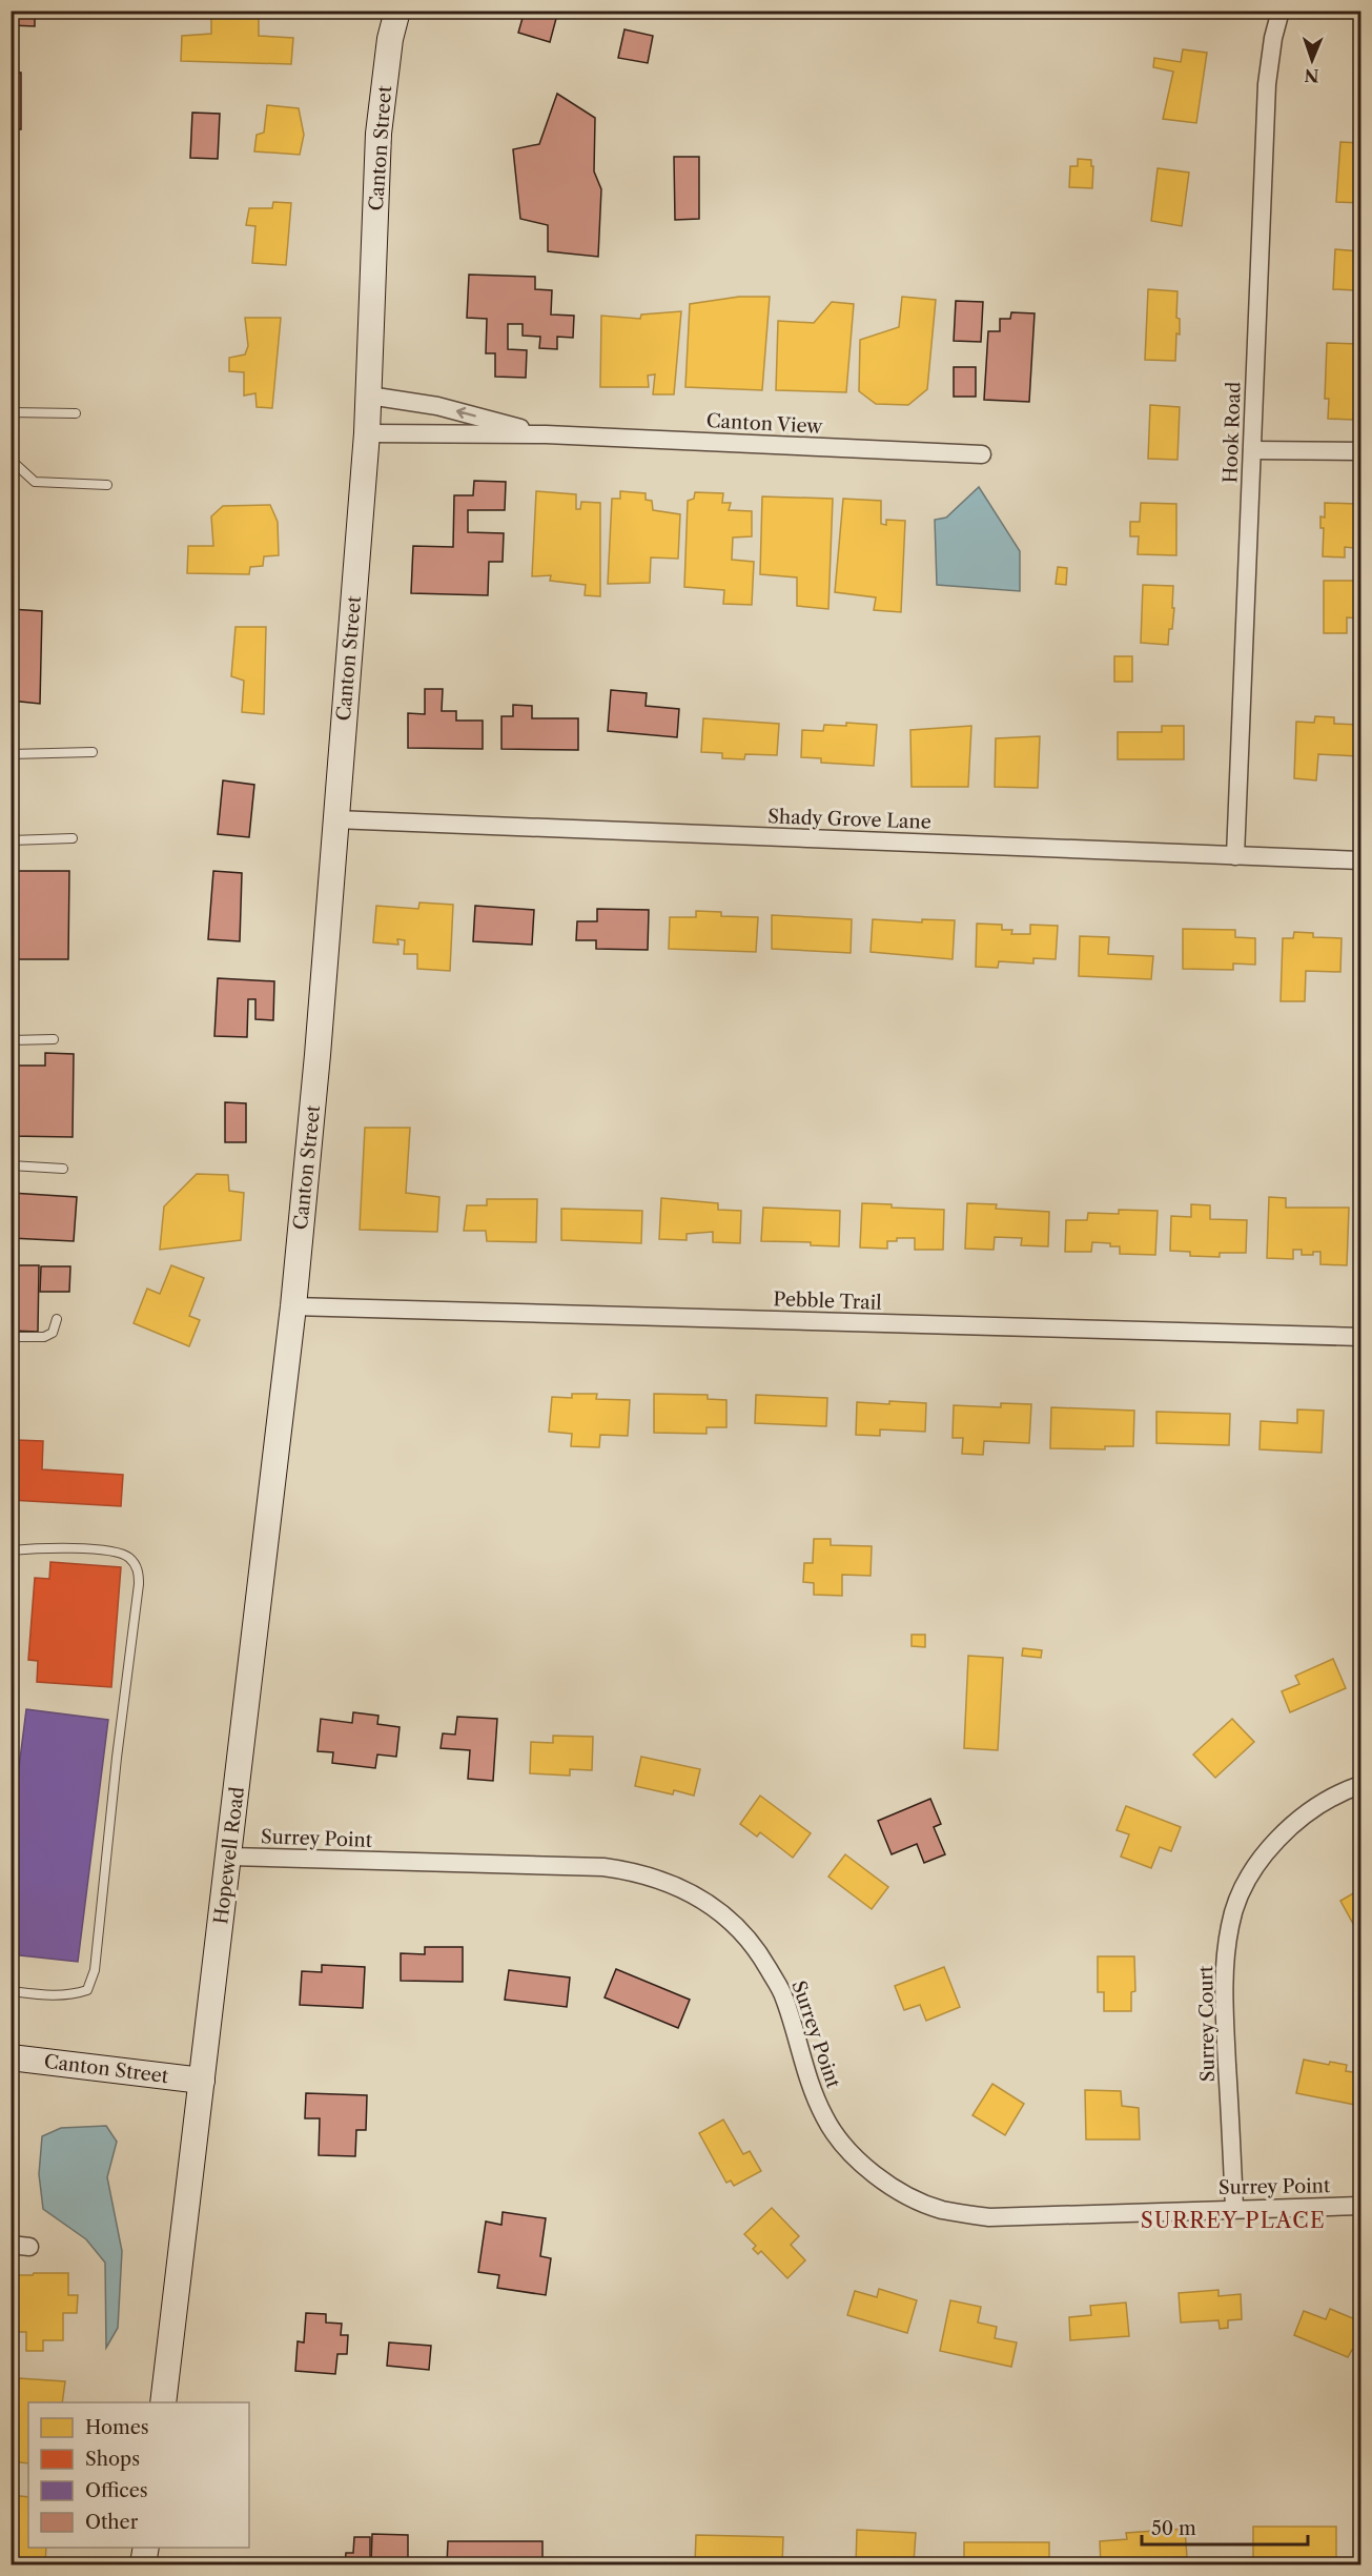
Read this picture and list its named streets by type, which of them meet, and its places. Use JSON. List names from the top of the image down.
{
  "streets": {
    "street": [
      "Canton Street",
      "Canton View",
      "Hook Road",
      "Shady Grove Lane",
      "Pebble Trail",
      "Surrey Point",
      "Hopewell Road",
      "Surrey Court"
    ]
  },
  "crossings": [
    ["Canton Street", "Canton View"],
    ["Canton Street", "Shady Grove Lane"],
    ["Canton Street", "Pebble Trail"],
    ["Canton Street", "Hopewell Road"],
    ["Hook Road", "Shady Grove Lane"],
    ["Pebble Trail", "Hopewell Road"],
    ["Surrey Point", "Hopewell Road"],
    ["Surrey Point", "Surrey Court"]
  ],
  "districts": ["SURREY PLACE"],
  "legend": [
    "Homes",
    "Shops",
    "Offices",
    "Other"
  ],
  "scale_bar": "50 m",
  "north": "bottom"
}
